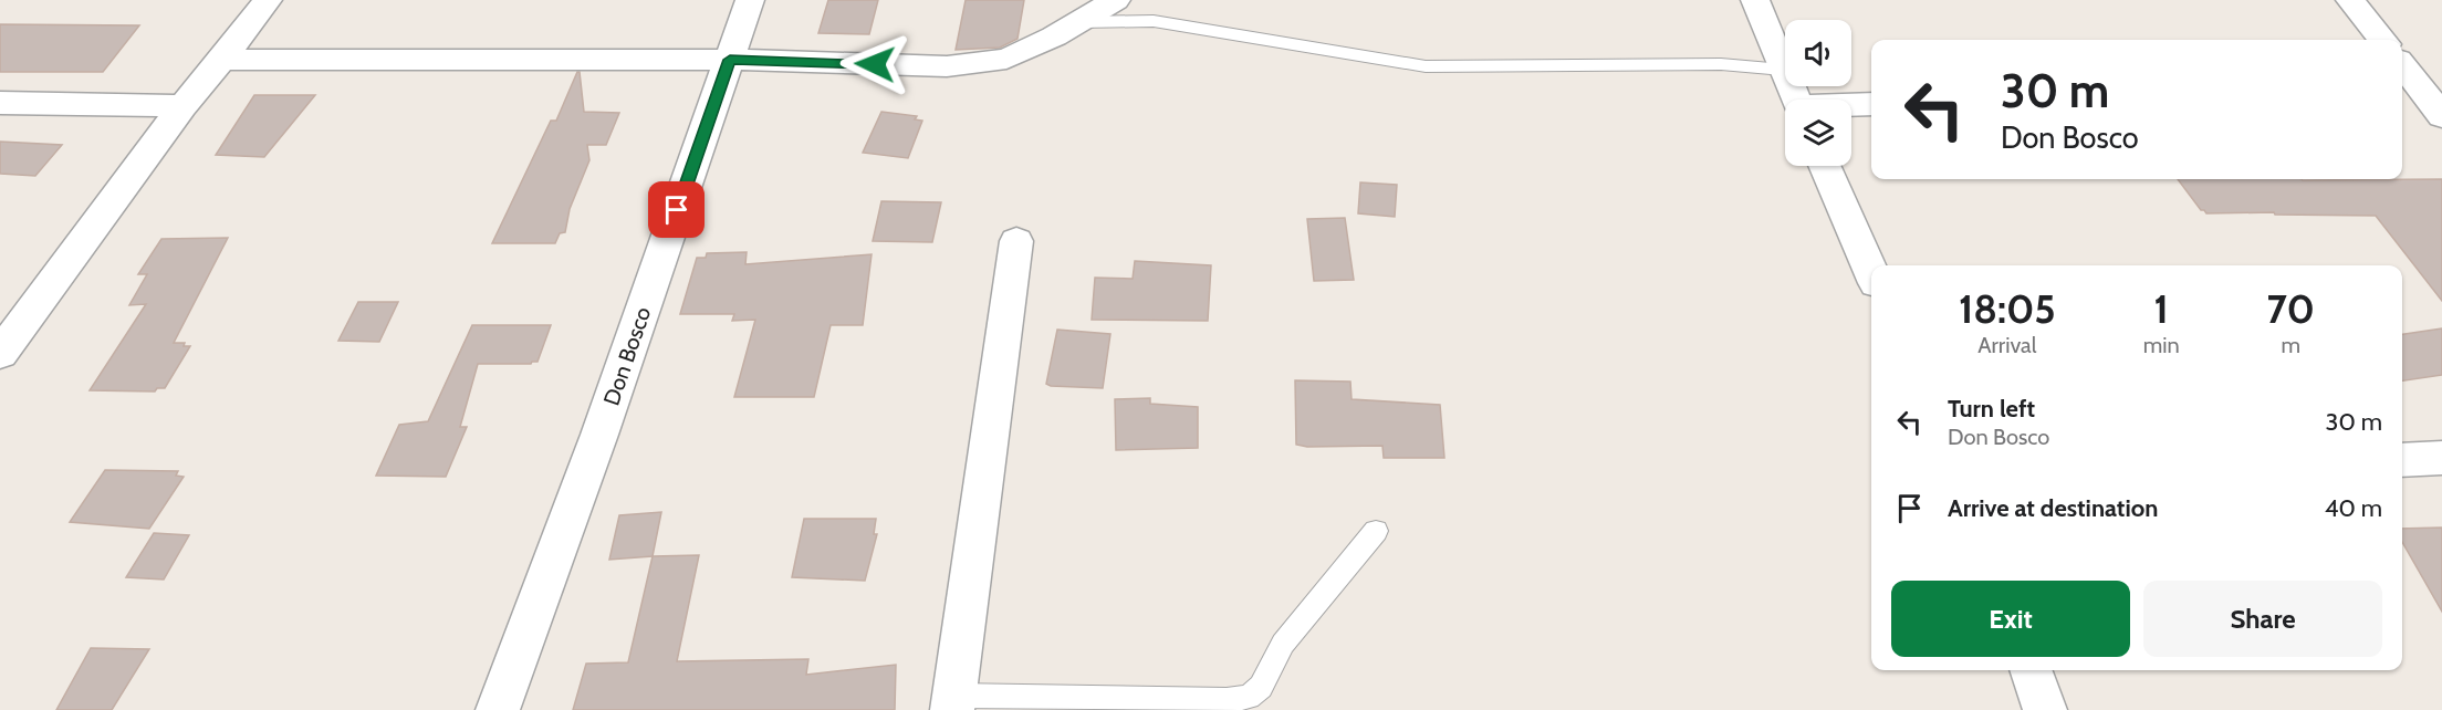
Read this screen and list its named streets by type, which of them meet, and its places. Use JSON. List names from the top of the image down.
{
  "streets": {
    "street": ["Don Bosco"]
  },
  "page": {
    "turn": ["30 m", "Don Bosco"],
    "eta": [
      "18:05",
      "Arrival",
      "1",
      "min",
      "70",
      "m"
    ],
    "list": [
      {
        "name": "Turn left",
        "note": "Don Bosco",
        "value": "30 m"
      },
      {
        "name": "Arrive at destination",
        "value": "40 m"
      }
    ],
    "buttons": ["Exit", "Share"]
  }
}
